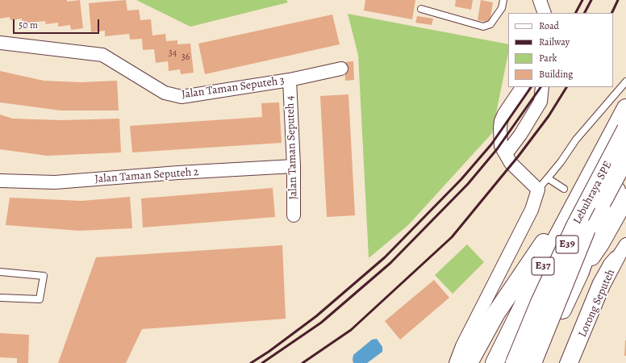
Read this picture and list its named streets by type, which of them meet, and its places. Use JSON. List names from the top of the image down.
{
  "streets": {
    "highway": ["Lebuhraya SPE", "E39", "E37"],
    "street": [
      "Jalan Taman Seputeh 3",
      "Jalan Taman Seputeh 4",
      "Jalan Taman Seputeh 2",
      "Lorong Seputeh"
    ]
  },
  "crossings": [
    ["Jalan Taman Seputeh 3", "Jalan Taman Seputeh 4"],
    ["Jalan Taman Seputeh 4", "Jalan Taman Seputeh 2"],
    ["Lebuhraya SPE", "E37"]
  ],
  "house_numbers": ["34", "36"],
  "legend": [
    "Road",
    "Railway",
    "Park",
    "Building"
  ],
  "scale_bar": "50 m"
}
